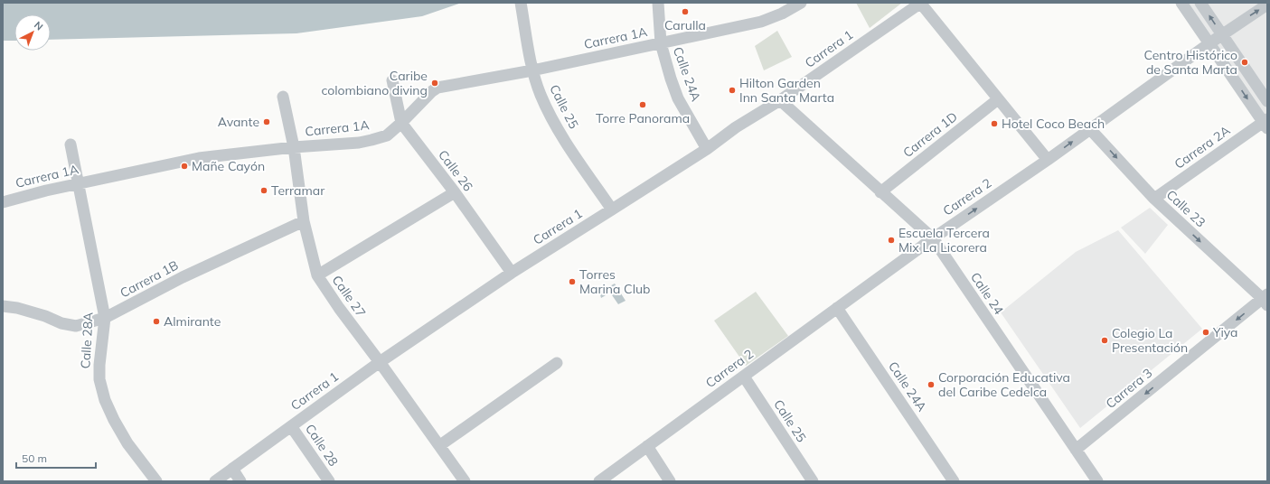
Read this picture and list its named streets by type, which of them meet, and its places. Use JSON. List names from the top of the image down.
{
  "streets": {
    "street": [
      "Carrera 1A",
      "Carrera 1",
      "Calle 24A",
      "Calle 25",
      "Carrera 1D",
      "Carrera 2A",
      "Calle 26",
      "Carrera 2",
      "Calle 23",
      "Carrera 1B",
      "Calle 24",
      "Calle 27",
      "Calle 28A",
      "Carrera 3",
      "Calle 28"
    ]
  },
  "crossings": [
    ["Carrera 1A", "Calle 24A"],
    ["Carrera 1A", "Calle 25"],
    ["Carrera 1A", "Calle 26"],
    ["Carrera 1A", "Calle 27"],
    ["Carrera 1A", "Calle 28A"],
    ["Carrera 1", "Calle 24A"],
    ["Carrera 1", "Calle 25"],
    ["Carrera 1", "Calle 26"],
    ["Carrera 1", "Calle 24"],
    ["Carrera 1", "Calle 27"],
    ["Carrera 1", "Calle 28"],
    ["Calle 24A", "Carrera 2"],
    ["Calle 25", "Carrera 2"],
    ["Carrera 1D", "Calle 24"],
    ["Carrera 2A", "Calle 23"],
    ["Carrera 2", "Calle 23"],
    ["Carrera 2", "Calle 24"],
    ["Calle 23", "Carrera 3"],
    ["Carrera 1B", "Calle 27"],
    ["Carrera 1B", "Calle 28A"],
    ["Calle 24", "Carrera 3"]
  ],
  "one_way": ["Calle 23", "Carrera 3"],
  "places": [
    "Carulla",
    "Centro Histórico de Santa Marta",
    "Caribe colombiano diving",
    "Hilton Garden Inn Santa Marta",
    "Torre Panorama",
    "Avante",
    "Hotel Coco Beach",
    "Mañe Cayón",
    "Terramar",
    "Escuela Tercera Mix La Licorera",
    "Torres Marina Club",
    "Almirante",
    "Yiya",
    "Colegio La Presentación",
    "Corporación Educativa del Caribe Cedelca"
  ],
  "scale_bar": "50 m",
  "north": "top right"
}
